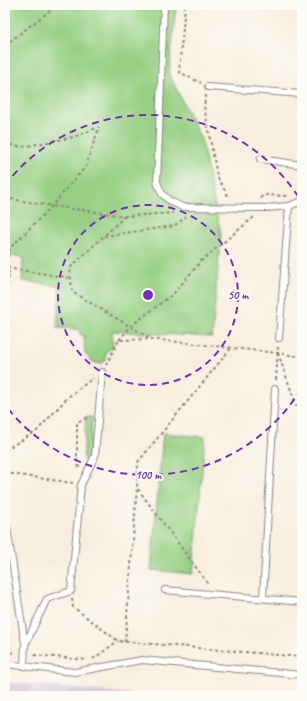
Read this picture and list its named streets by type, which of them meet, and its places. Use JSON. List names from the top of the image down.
{
  "rings": ["50 m", "100 m"]
}
